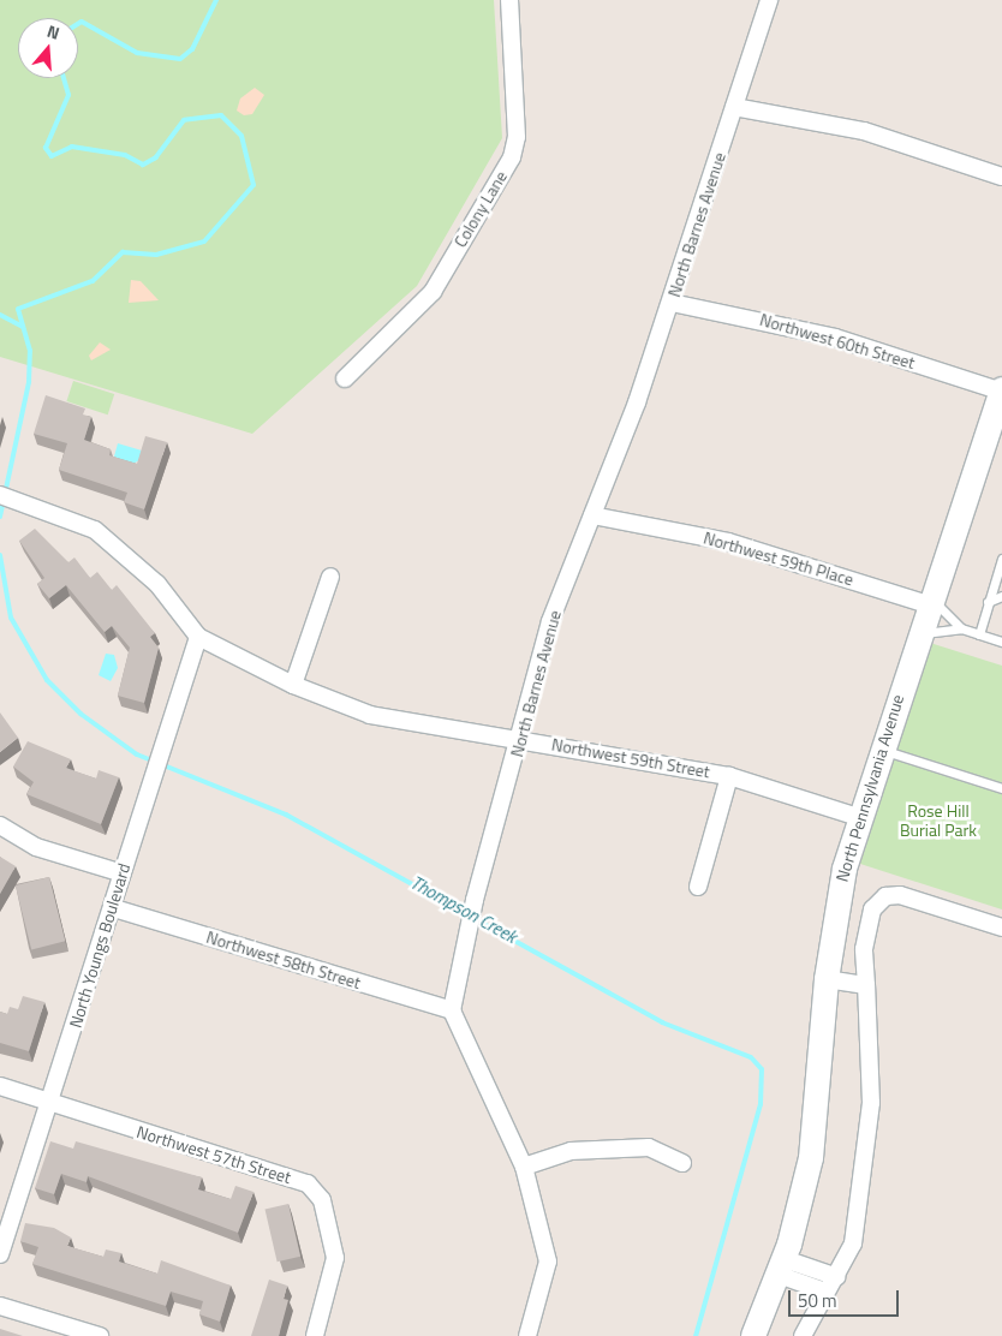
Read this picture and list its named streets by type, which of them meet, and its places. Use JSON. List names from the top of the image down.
{
  "streets": {
    "main road": ["North Pennsylvania Avenue"],
    "street": [
      "Colony Lane",
      "North Barnes Avenue",
      "Northwest 60th Street",
      "Northwest 59th Place",
      "Northwest 59th Street",
      "North Youngs Boulevard",
      "Northwest 58th Street",
      "Northwest 57th Street"
    ]
  },
  "crossings": [
    ["North Barnes Avenue", "Northwest 60th Street"],
    ["North Barnes Avenue", "Northwest 59th Place"],
    ["North Barnes Avenue", "Northwest 59th Street"],
    ["North Barnes Avenue", "Northwest 58th Street"],
    ["Northwest 60th Street", "North Pennsylvania Avenue"],
    ["Northwest 59th Place", "North Pennsylvania Avenue"],
    ["Northwest 59th Street", "North Pennsylvania Avenue"],
    ["Northwest 59th Street", "North Youngs Boulevard"],
    ["North Youngs Boulevard", "Northwest 58th Street"],
    ["North Youngs Boulevard", "Northwest 57th Street"]
  ],
  "water": ["Thompson Creek"],
  "parks": ["Rose Hill Burial Park"],
  "scale_bar": "50 m",
  "north": "top"
}
